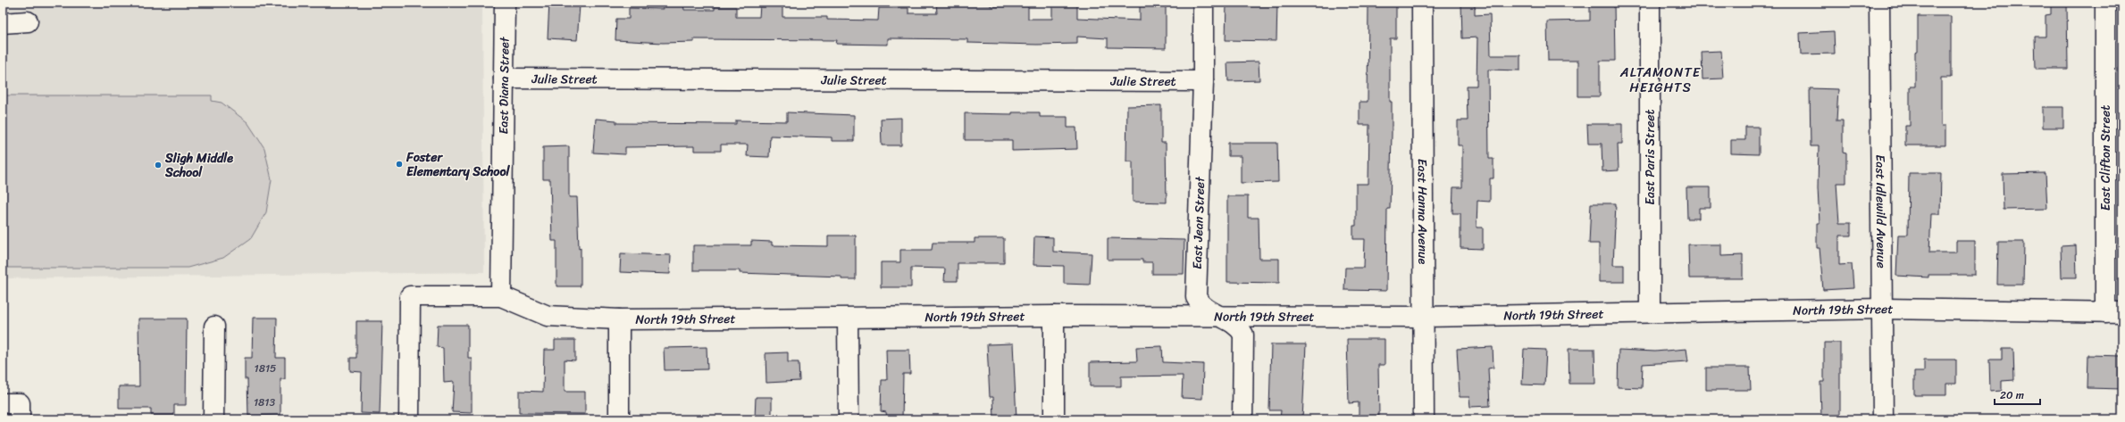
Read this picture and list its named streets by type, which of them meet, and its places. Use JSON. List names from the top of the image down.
{
  "streets": {
    "street": [
      "Julie Street",
      "East Diana Street",
      "East Paris Street",
      "East Clifton Street",
      "East Hanna Avenue",
      "East Idlewild Avenue",
      "East Jean Street",
      "North 19th Street"
    ]
  },
  "crossings": [
    ["Julie Street", "East Diana Street"],
    ["Julie Street", "East Jean Street"],
    ["East Diana Street", "North 19th Street"],
    ["East Paris Street", "North 19th Street"],
    ["East Clifton Street", "North 19th Street"],
    ["East Hanna Avenue", "North 19th Street"],
    ["East Idlewild Avenue", "North 19th Street"],
    ["East Jean Street", "North 19th Street"]
  ],
  "districts": ["ALTAMONTE HEIGHTS"],
  "places": ["Foster Elementary School", "Sligh Middle School"],
  "house_numbers": ["1815", "1813"],
  "scale_bar": "20 m"
}
